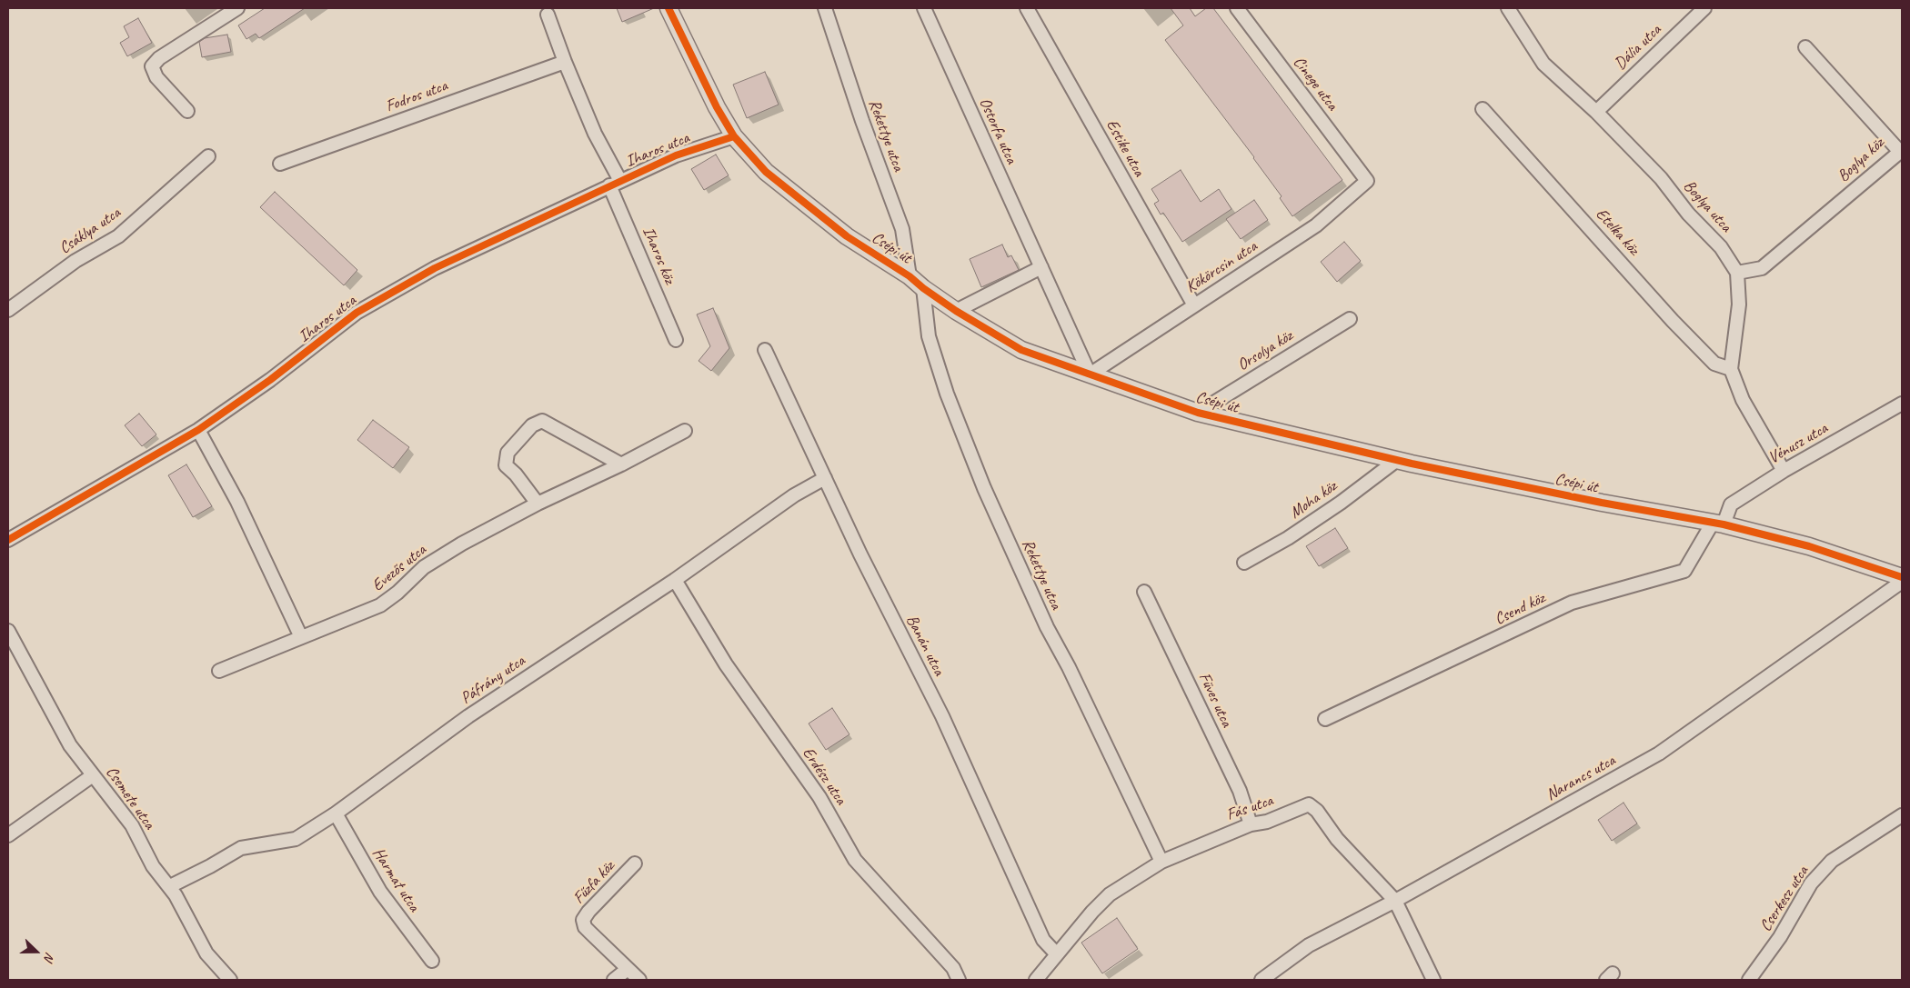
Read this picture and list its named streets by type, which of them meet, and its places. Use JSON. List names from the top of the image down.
{
  "streets": {
    "street": [
      "Dália utca",
      "Cinege utca",
      "Fodros utca",
      "Ostorfa utca",
      "Rekettye utca",
      "Estike utca",
      "Iharos utca",
      "Boglya köz",
      "Boglya utca",
      "Csáklya utca",
      "Etelka köz",
      "Csépi út",
      "Iharos köz",
      "Kökörcsin utca",
      "Orsolya köz",
      "Vénusz utca",
      "Moha köz",
      "Evezős utca",
      "Csend köz",
      "Banán utca",
      "Páfrány utca",
      "Füves utca",
      "Erdész utca",
      "Narancs utca",
      "Csemete utca",
      "Fás utca",
      "Harmat utca",
      "Fűzfa köz",
      "Cserkesz utca"
    ]
  },
  "crossings": [
    ["Dália utca", "Boglya utca"],
    ["Cinege utca", "Kökörcsin utca"],
    ["Ostorfa utca", "Csépi út"],
    ["Ostorfa utca", "Kökörcsin utca"],
    ["Rekettye utca", "Csépi út"],
    ["Rekettye utca", "Fás utca"],
    ["Estike utca", "Kökörcsin utca"],
    ["Iharos utca", "Csépi út"],
    ["Iharos utca", "Iharos köz"],
    ["Boglya köz", "Boglya utca"],
    ["Boglya utca", "Etelka köz"],
    ["Boglya utca", "Vénusz utca"],
    ["Csépi út", "Kökörcsin utca"],
    ["Csépi út", "Orsolya köz"],
    ["Csépi út", "Vénusz utca"],
    ["Csépi út", "Moha köz"],
    ["Csépi út", "Csend köz"],
    ["Vénusz utca", "Csend köz"],
    ["Banán utca", "Páfrány utca"],
    ["Banán utca", "Fás utca"],
    ["Páfrány utca", "Erdész utca"],
    ["Páfrány utca", "Csemete utca"],
    ["Páfrány utca", "Harmat utca"],
    ["Füves utca", "Fás utca"],
    ["Narancs utca", "Fás utca"]
  ],
  "north": "right"
}
